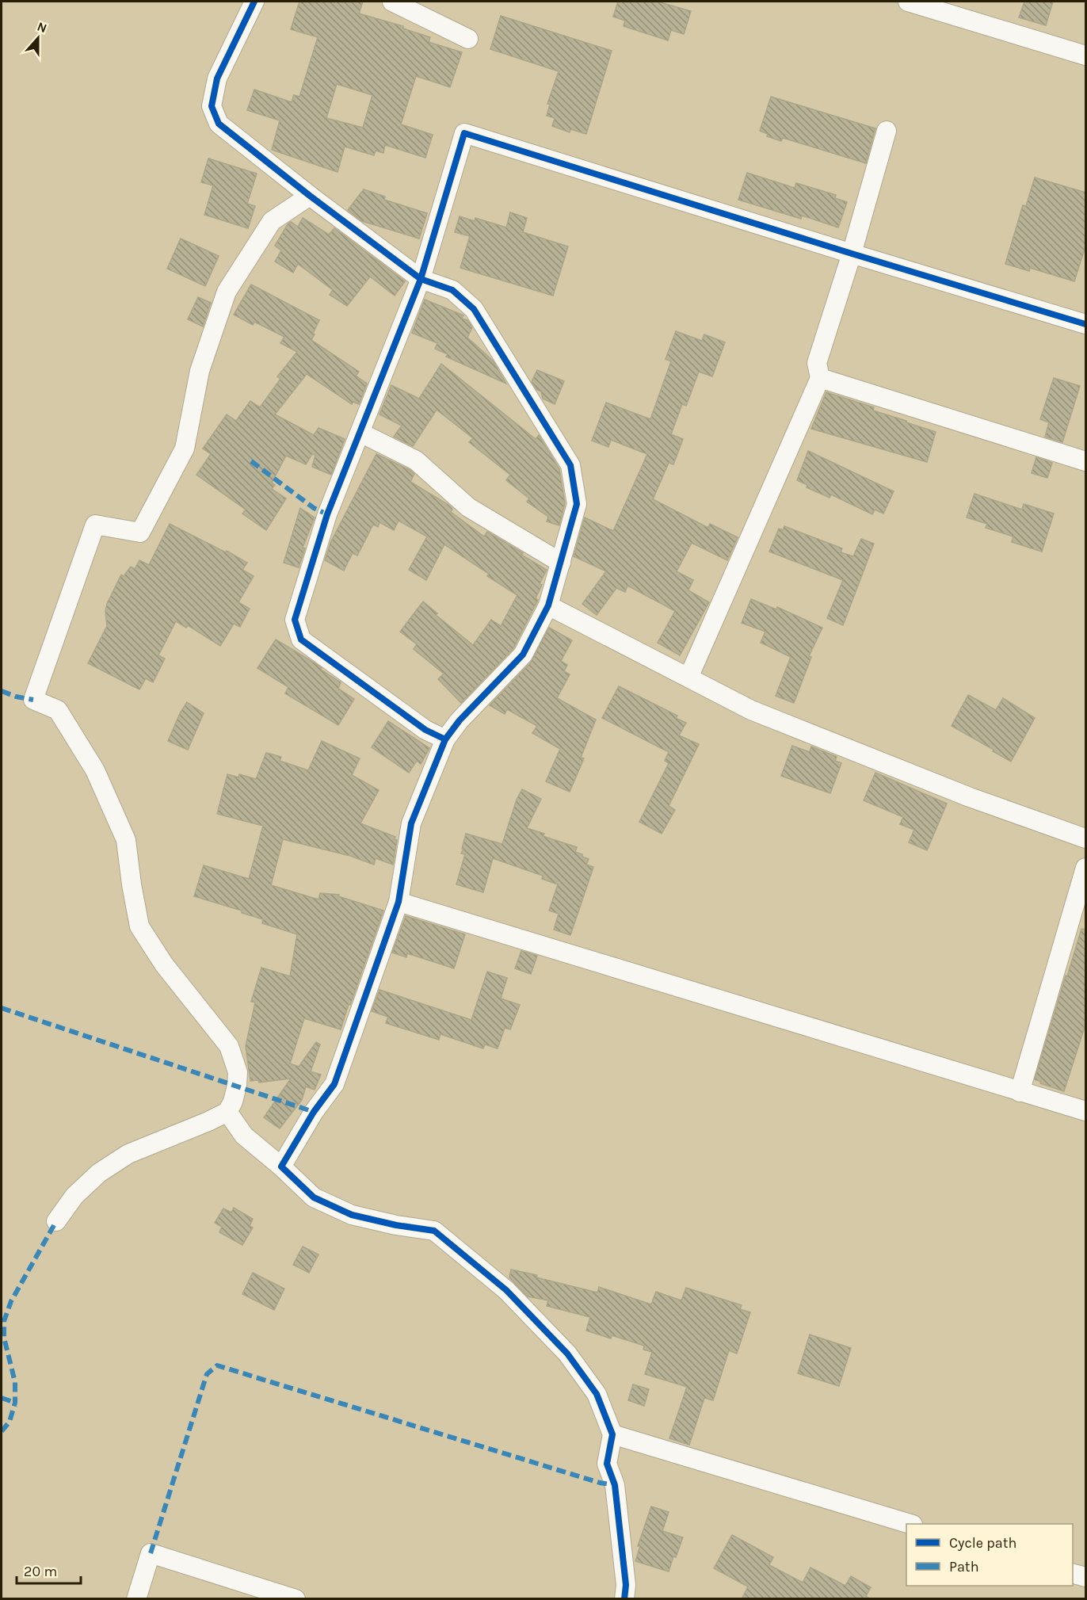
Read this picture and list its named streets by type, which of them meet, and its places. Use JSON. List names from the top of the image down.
{
  "legend": ["Cycle path", "Path"],
  "scale_bar": "20 m",
  "north": "top"
}
